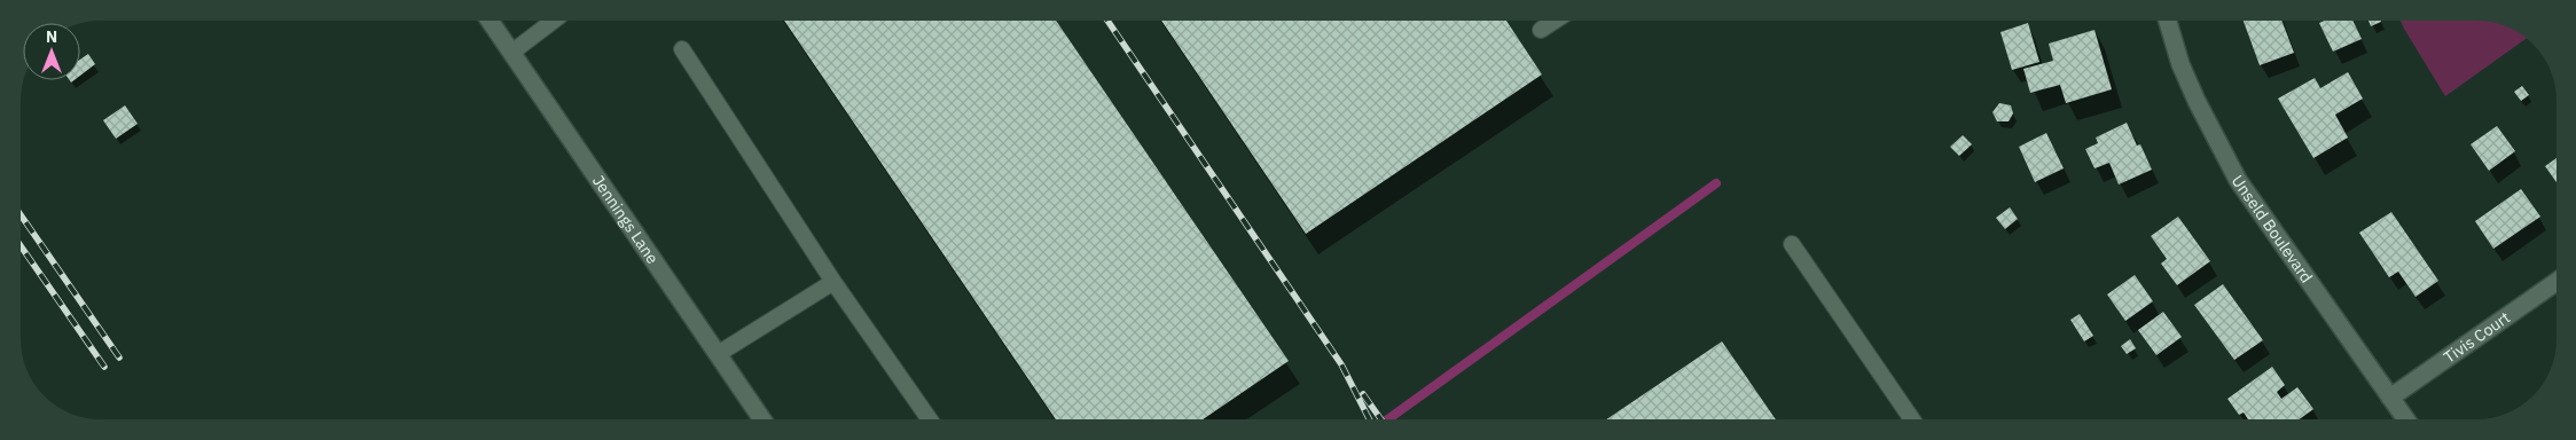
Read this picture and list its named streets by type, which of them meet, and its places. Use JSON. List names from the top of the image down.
{
  "streets": {
    "street": ["Jennings Lane", "Unseld Boulevard", "Tivis Court"]
  },
  "crossings": [
    ["Unseld Boulevard", "Tivis Court"]
  ],
  "north": "top"
}
